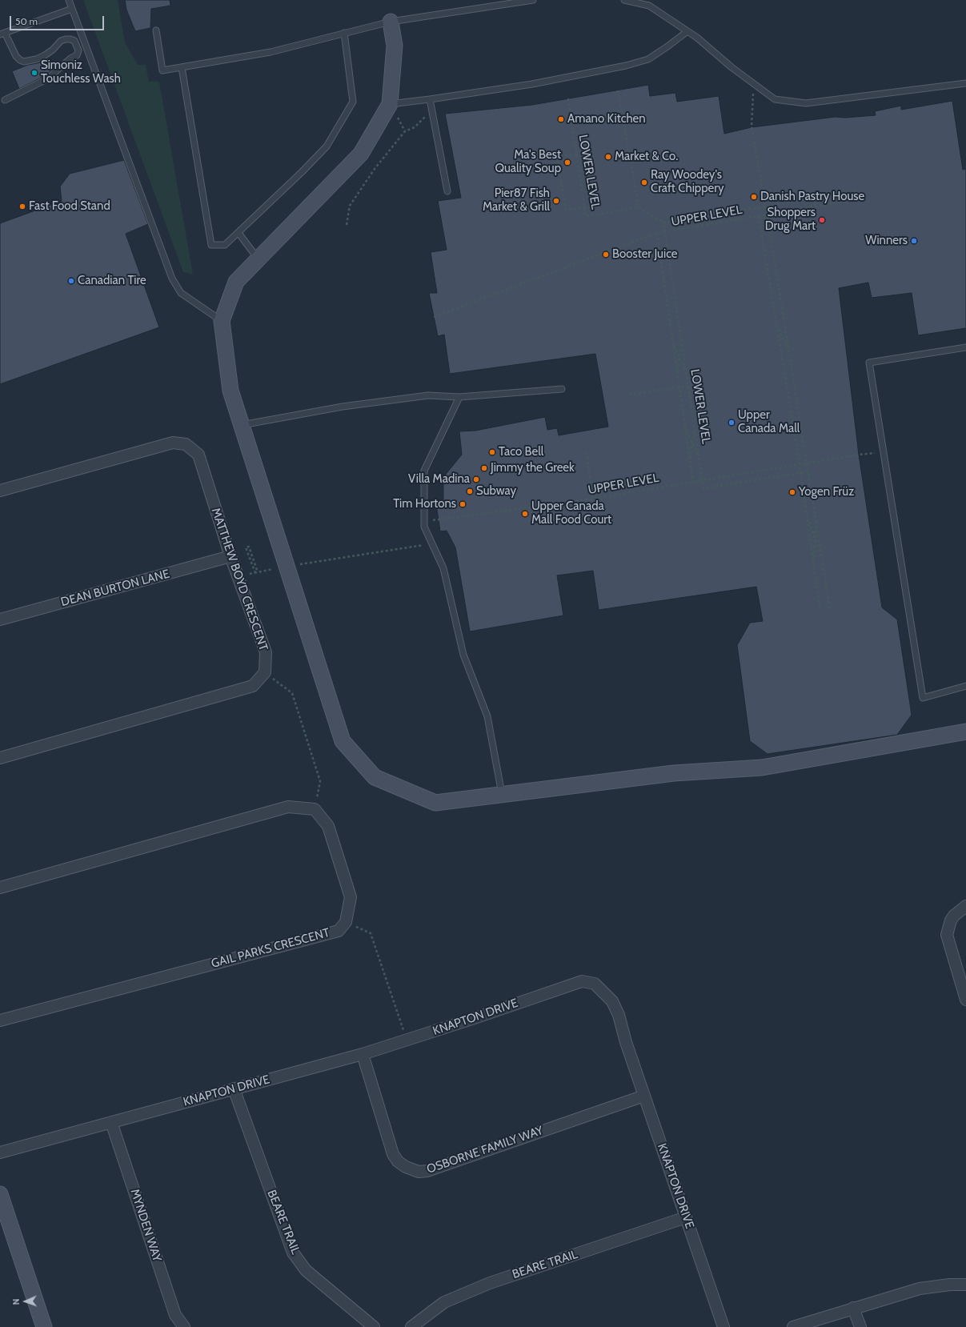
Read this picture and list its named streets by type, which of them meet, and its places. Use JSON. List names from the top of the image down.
{
  "streets": {
    "street": [
      "MATTHEW BOYD CRESCENT",
      "DEAN BURTON LANE",
      "GAIL PARKS CRESCENT",
      "KNAPTON DRIVE",
      "OSBORNE FAMILY WAY",
      "BEARE TRAIL",
      "MYNDEN WAY"
    ],
    "path": ["LOWER LEVEL", "UPPER LEVEL"]
  },
  "crossings": [
    ["MATTHEW BOYD CRESCENT", "DEAN BURTON LANE"],
    ["KNAPTON DRIVE", "OSBORNE FAMILY WAY"],
    ["KNAPTON DRIVE", "BEARE TRAIL"],
    ["KNAPTON DRIVE", "MYNDEN WAY"]
  ],
  "places": [
    "Simoniz Touchless Wash",
    "Amano Kitchen",
    "Market & Co.",
    "Ma's Best Quality Soup",
    "Ray Woodey's Craft Chippery",
    "Danish Pastry House",
    "Pier87 Fish Market & Grill",
    "Fast Food Stand",
    "Shoppers Drug Mart",
    "Winners",
    "Booster Juice",
    "Canadian Tire",
    "Upper Canada Mall",
    "Taco Bell",
    "Jimmy the Greek",
    "Villa Madina",
    "Subway",
    "Yogen Früz",
    "Tim Hortons",
    "Upper Canada Mall Food Court"
  ],
  "scale_bar": "50 m",
  "north": "left"
}
